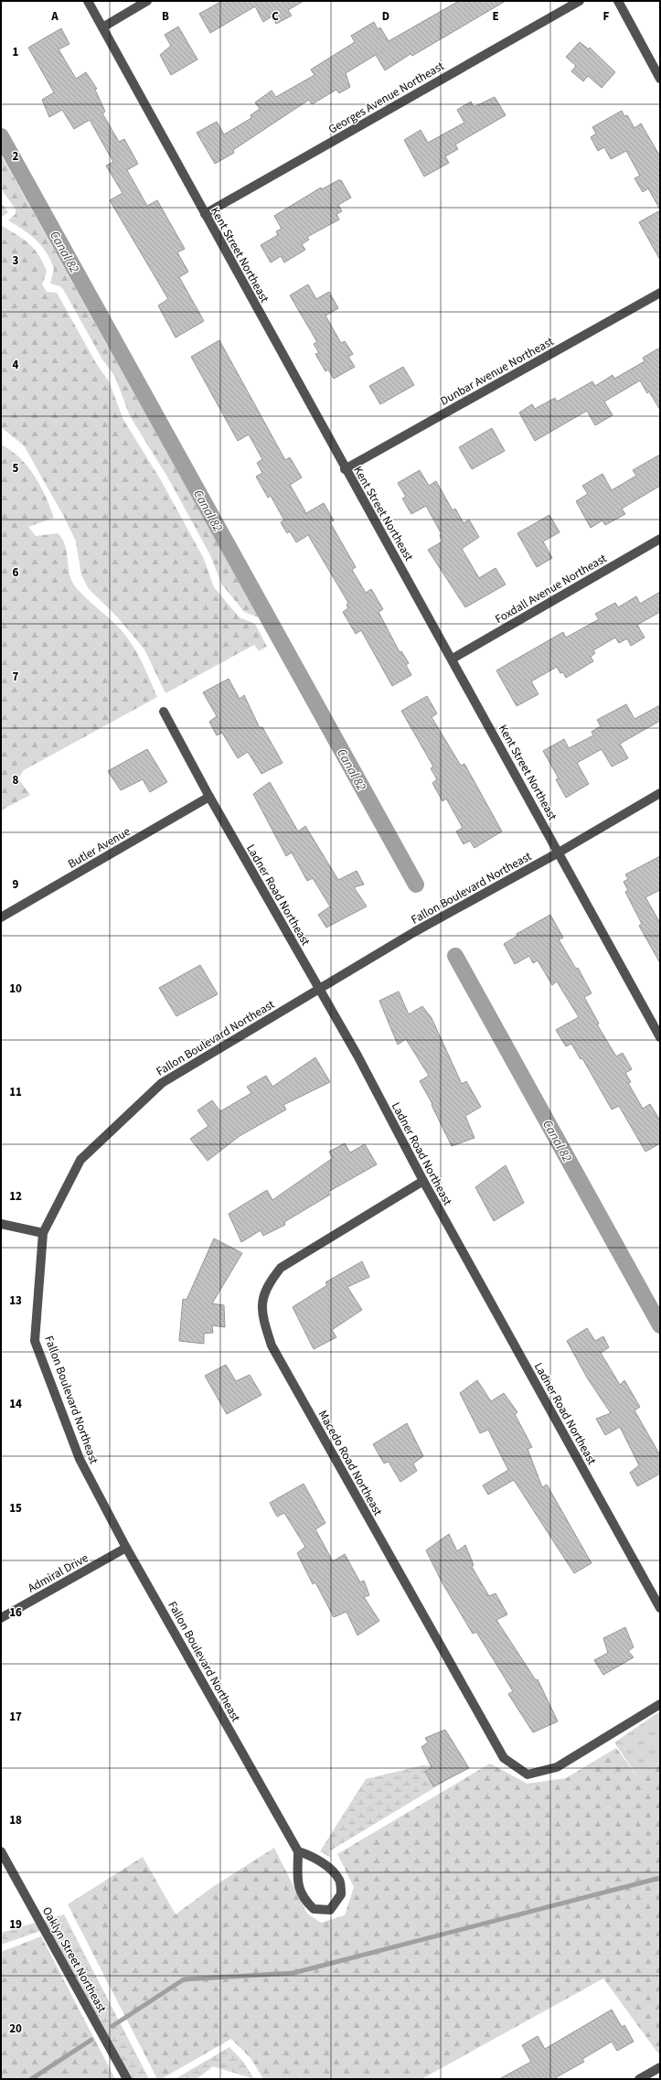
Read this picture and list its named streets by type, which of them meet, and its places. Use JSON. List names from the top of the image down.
{
  "streets": {
    "street": [
      "Georges Avenue Northeast",
      "Kent Street Northeast",
      "Dunbar Avenue Northeast",
      "Foxdall Avenue Northeast",
      "Butler Avenue",
      "Fallon Boulevard Northeast",
      "Ladner Road Northeast",
      "Macedo Road Northeast",
      "Admiral Drive",
      "Oaklyn Street Northeast"
    ]
  },
  "crossings": [
    ["Georges Avenue Northeast", "Kent Street Northeast"],
    ["Kent Street Northeast", "Dunbar Avenue Northeast"],
    ["Kent Street Northeast", "Foxdall Avenue Northeast"],
    ["Kent Street Northeast", "Fallon Boulevard Northeast"],
    ["Butler Avenue", "Ladner Road Northeast"],
    ["Fallon Boulevard Northeast", "Ladner Road Northeast"],
    ["Fallon Boulevard Northeast", "Admiral Drive"],
    ["Ladner Road Northeast", "Macedo Road Northeast"]
  ],
  "water": ["Canal 82"],
  "grid": {
    "columns": [
      "A",
      "B",
      "C",
      "D",
      "E",
      "F"
    ],
    "rows": [
      "1",
      "2",
      "3",
      "4",
      "5",
      "6",
      "7",
      "8",
      "9",
      "10",
      "11",
      "12",
      "13",
      "14",
      "15",
      "16",
      "17",
      "18",
      "19",
      "20"
    ]
  }
}
